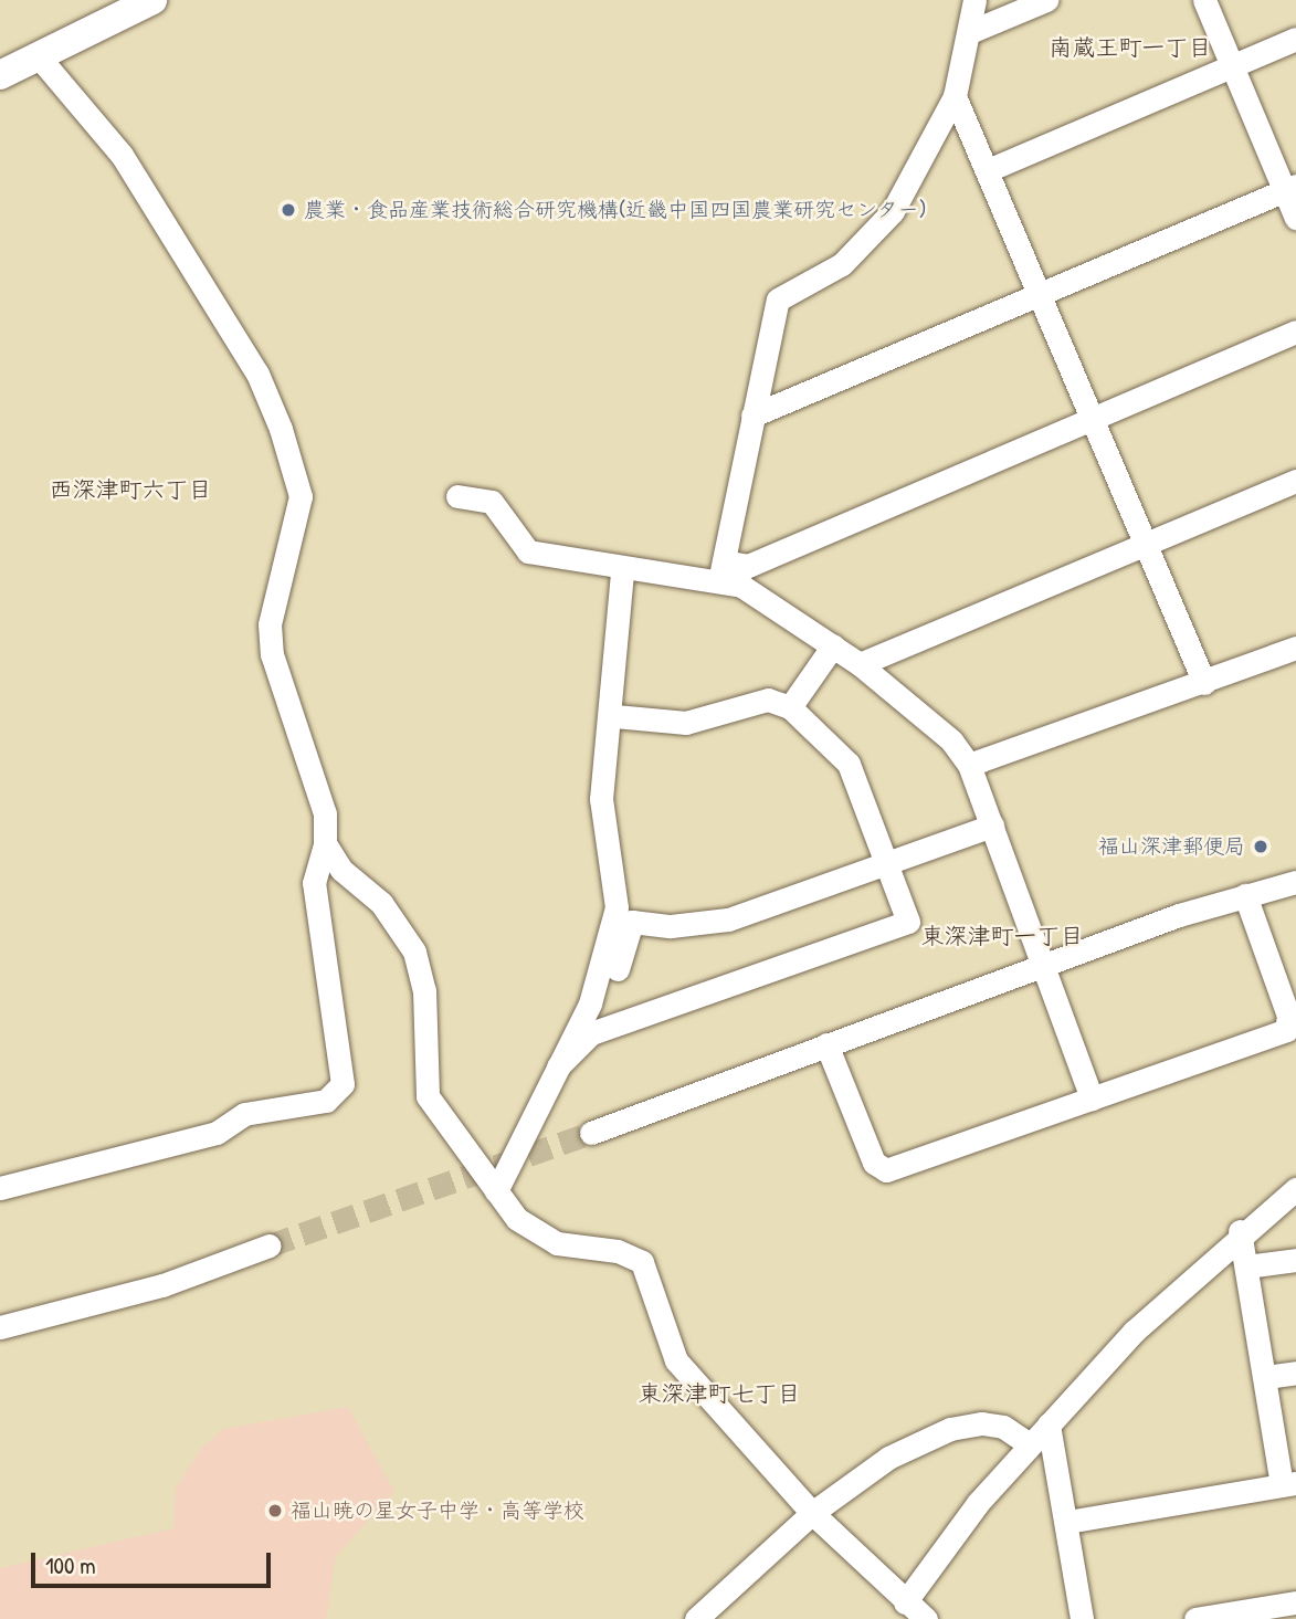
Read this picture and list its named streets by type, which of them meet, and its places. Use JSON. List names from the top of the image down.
{
  "districts": [
    "南蔵王町一丁目",
    "西深津町六丁目",
    "東深津町一丁目",
    "東深津町七丁目"
  ],
  "places": ["農業・食品産業技術総合研究機構(近畿中国四国農業研究センター)", "福山深津郵便局", "福山暁の星女子中学・高等学校"],
  "scale_bar": "100 m"
}
